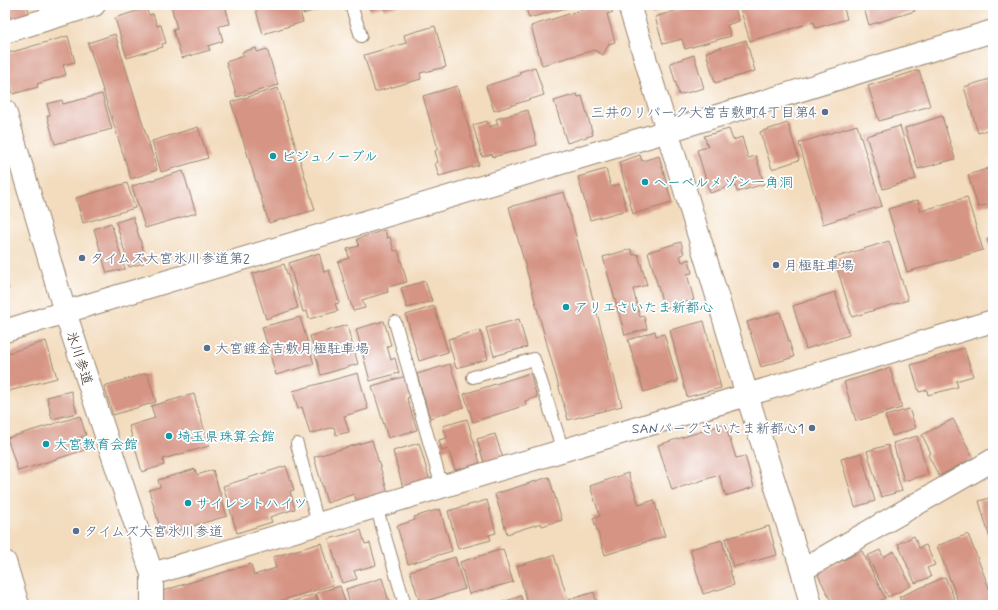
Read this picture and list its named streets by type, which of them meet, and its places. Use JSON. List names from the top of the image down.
{
  "streets": {
    "street": ["氷川参道"]
  },
  "places": [
    "三井のリパーク大宮吉敷町4丁目第4",
    "ビジュノーブル",
    "ヘーベルメゾン一角洞",
    "タイムズ大宮氷川参道第2",
    "月極駐車場",
    "アリエさいたま新都心",
    "大宮鍍金吉敷月極駐車場",
    "SANパークさいたま新都心1",
    "埼玉県珠算会館",
    "大宮教育会館",
    "サイレントハイツ",
    "タイムズ大宮氷川参道"
  ]
}
